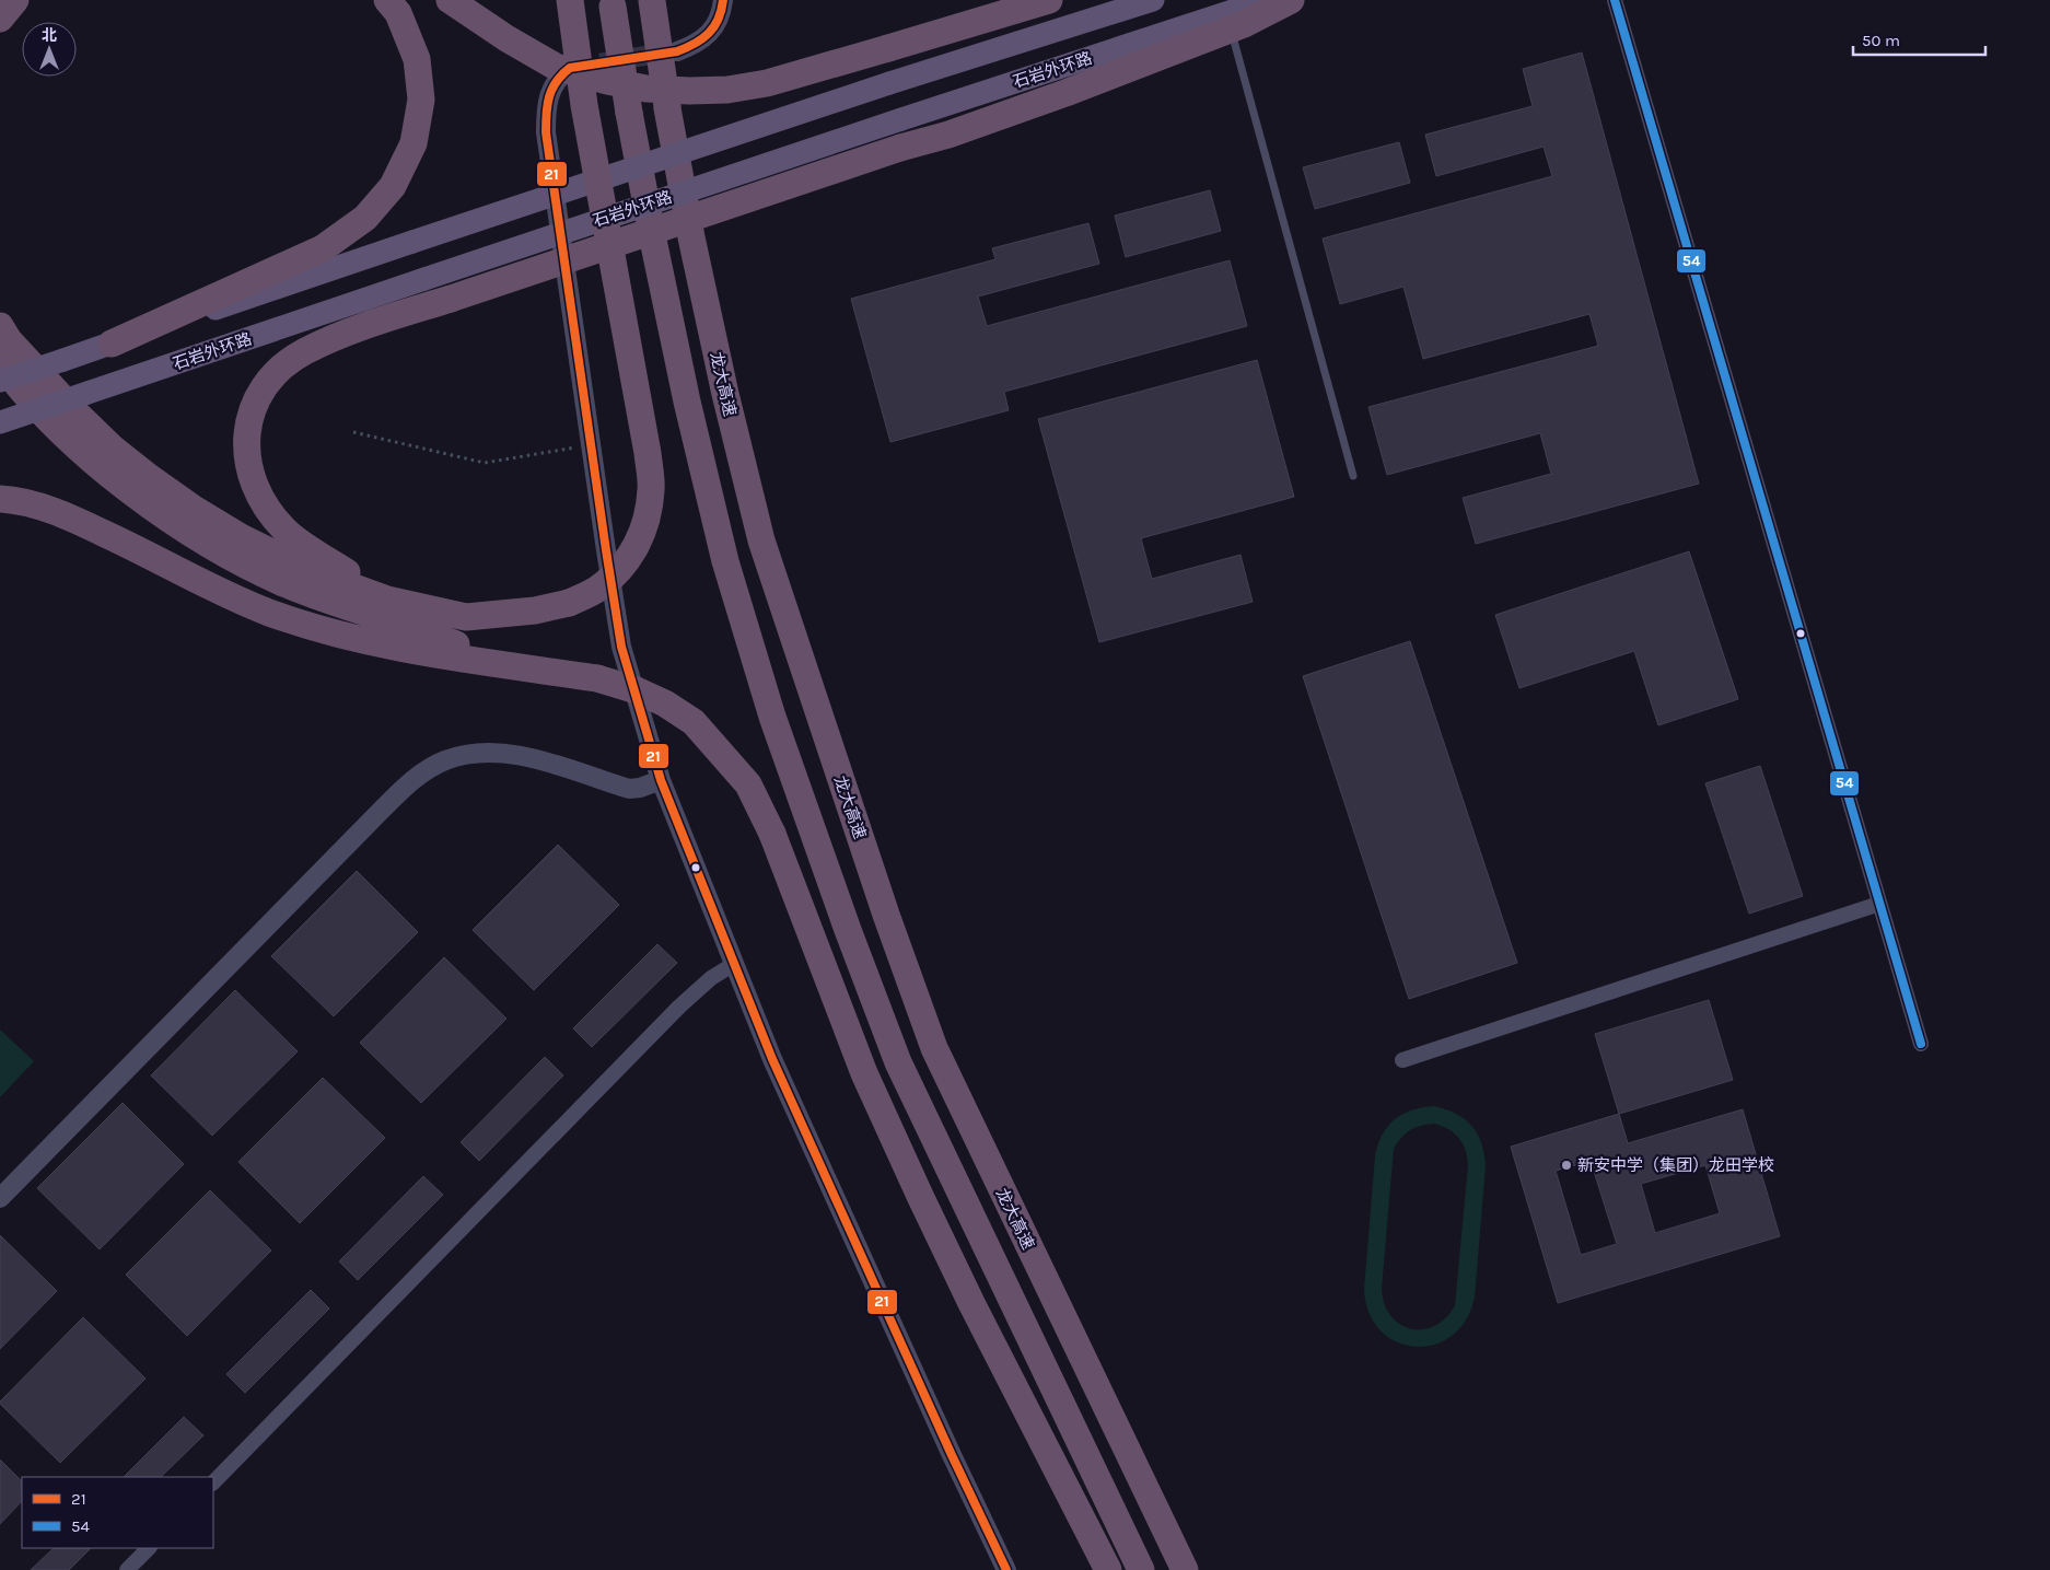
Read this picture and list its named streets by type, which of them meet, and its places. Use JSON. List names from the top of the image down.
{
  "streets": {
    "highway": ["龙大高速"],
    "main road": ["石岩外环路"]
  },
  "places": ["新安中学（集团）龙田学校"],
  "lines": ["transit line 21", "transit line 54"],
  "legend": ["21", "54"],
  "scale_bar": "50 m",
  "north": "top"
}
